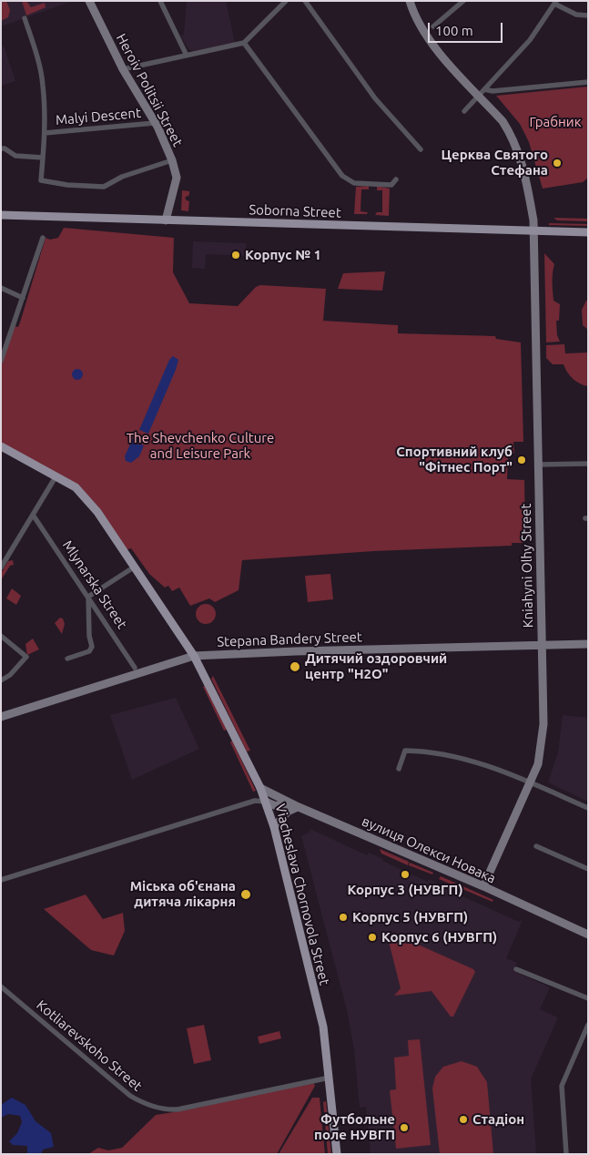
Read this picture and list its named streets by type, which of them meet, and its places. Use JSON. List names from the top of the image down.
{
  "streets": {
    "main road": ["Soborna Street", "Viacheslava Chornovola Street"],
    "street": [
      "Heroiv Politsii Street",
      "Malyi Descent",
      "Kniahyni Olhy Street",
      "Mlynarska Street",
      "Stepana Bandery Street",
      "вулиця Олекси Новака",
      "Kotliarevskoho Street"
    ]
  },
  "crossings": [
    ["Heroiv Politsii Street", "Malyi Descent"],
    ["Heroiv Politsii Street", "Soborna Street"],
    ["Soborna Street", "Kniahyni Olhy Street"],
    ["Kniahyni Olhy Street", "Stepana Bandery Street"],
    ["Kniahyni Olhy Street", "вулиця Олекси Новака"],
    ["Stepana Bandery Street", "Viacheslava Chornovola Street"],
    ["вулиця Олекси Новака", "Viacheslava Chornovola Street"],
    ["Viacheslava Chornovola Street", "Kotliarevskoho Street"]
  ],
  "parks": ["Грабник", "The Shevchenko Culture and Leisure Park"],
  "places": [
    "Церква Святого Стефана",
    "Корпус № 1",
    "Спортивний клуб \"Фітнес Порт\"",
    "Дитячий оздоровчий центр \"H2O\"",
    "Корпус 3 (НУВГП)",
    "Міська об'єнана дитяча лікарня",
    "Корпус 5 (НУВГП)",
    "Корпус 6 (НУВГП)",
    "Стадіон",
    "Футбольне поле НУВГП"
  ],
  "scale_bar": "100 m"
}
